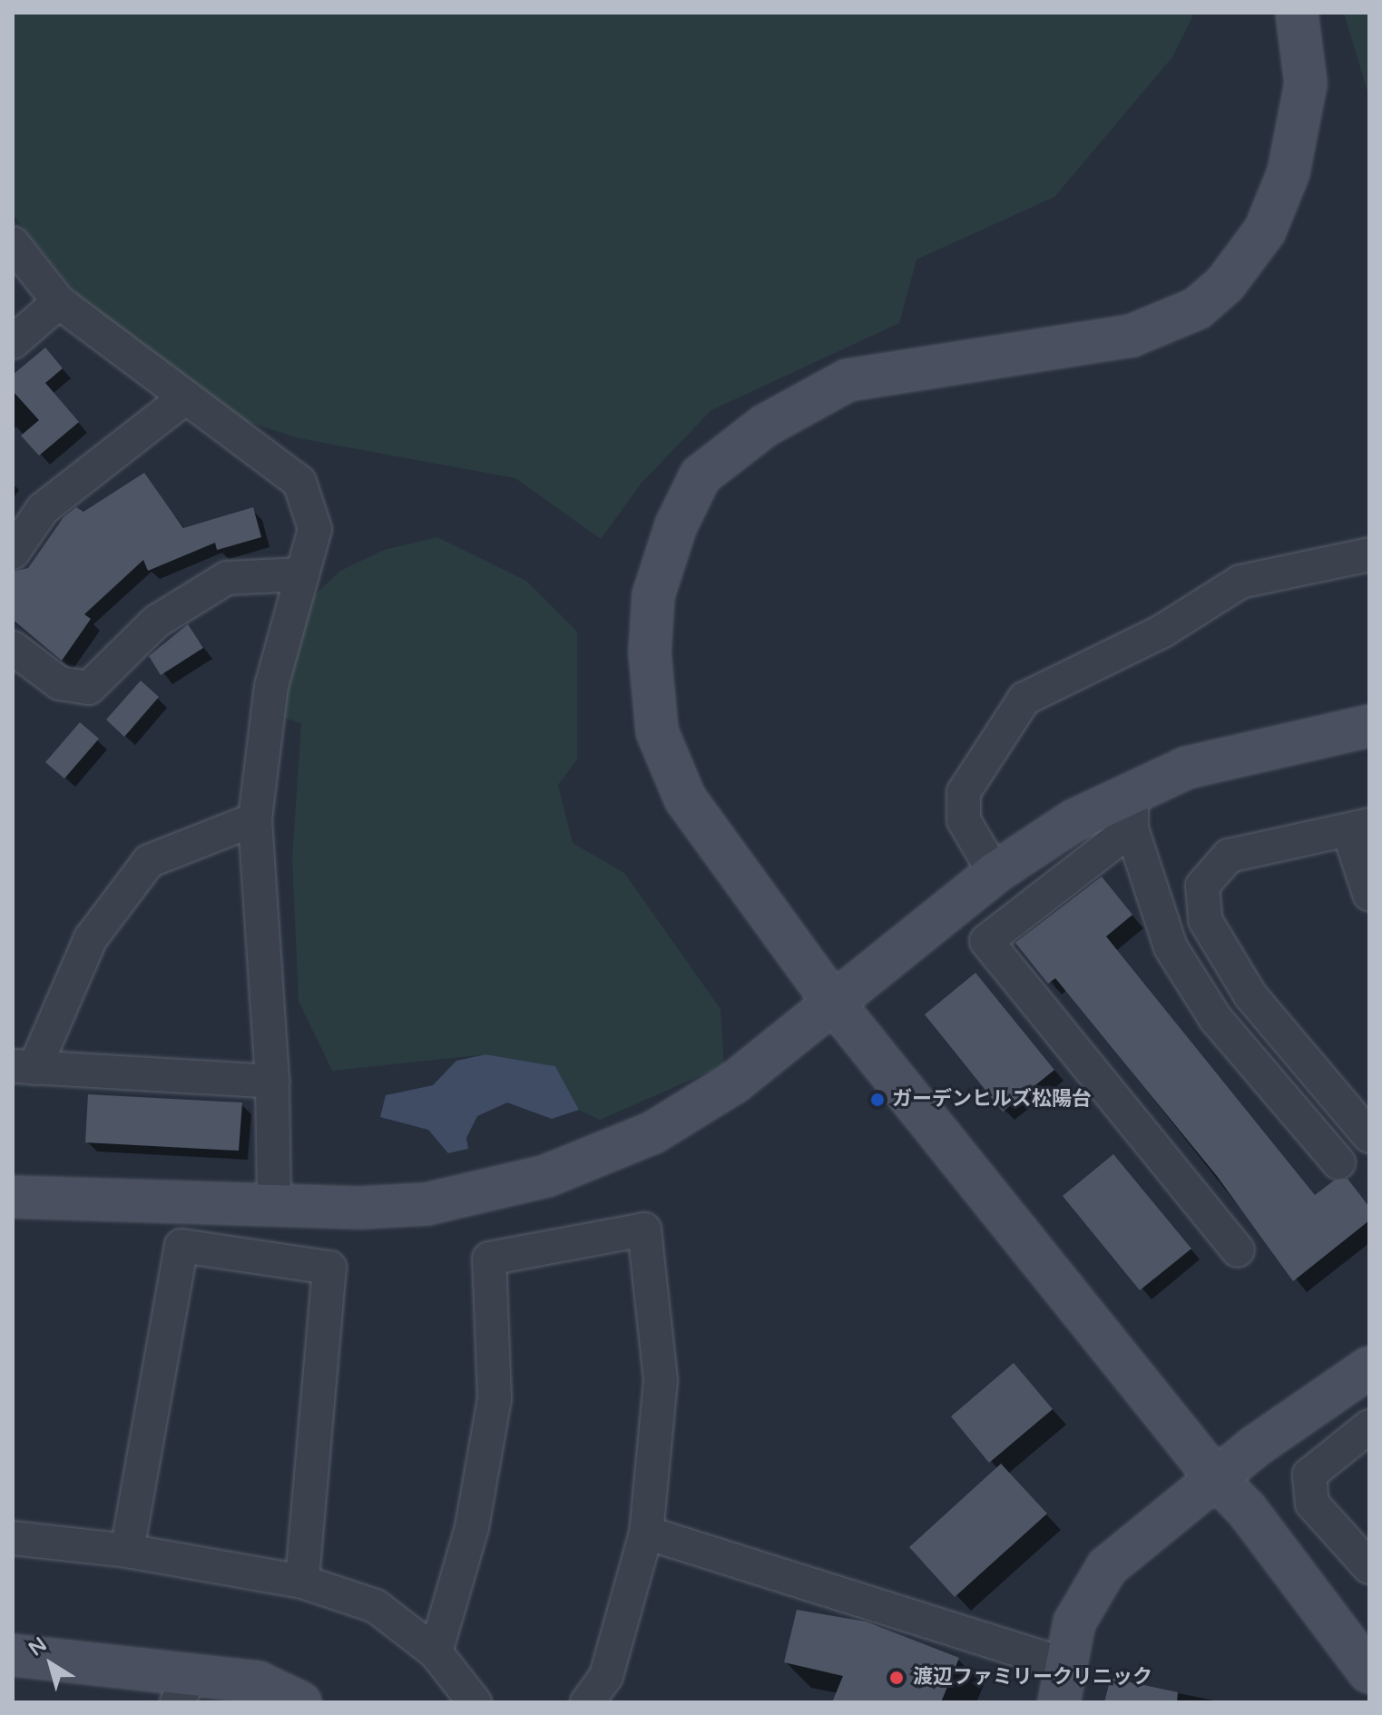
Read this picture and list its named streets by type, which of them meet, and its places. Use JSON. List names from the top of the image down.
{
  "places": ["ガーデンヒルズ松陽台", "渡辺ファミリークリニック"],
  "north": "top left"
}
